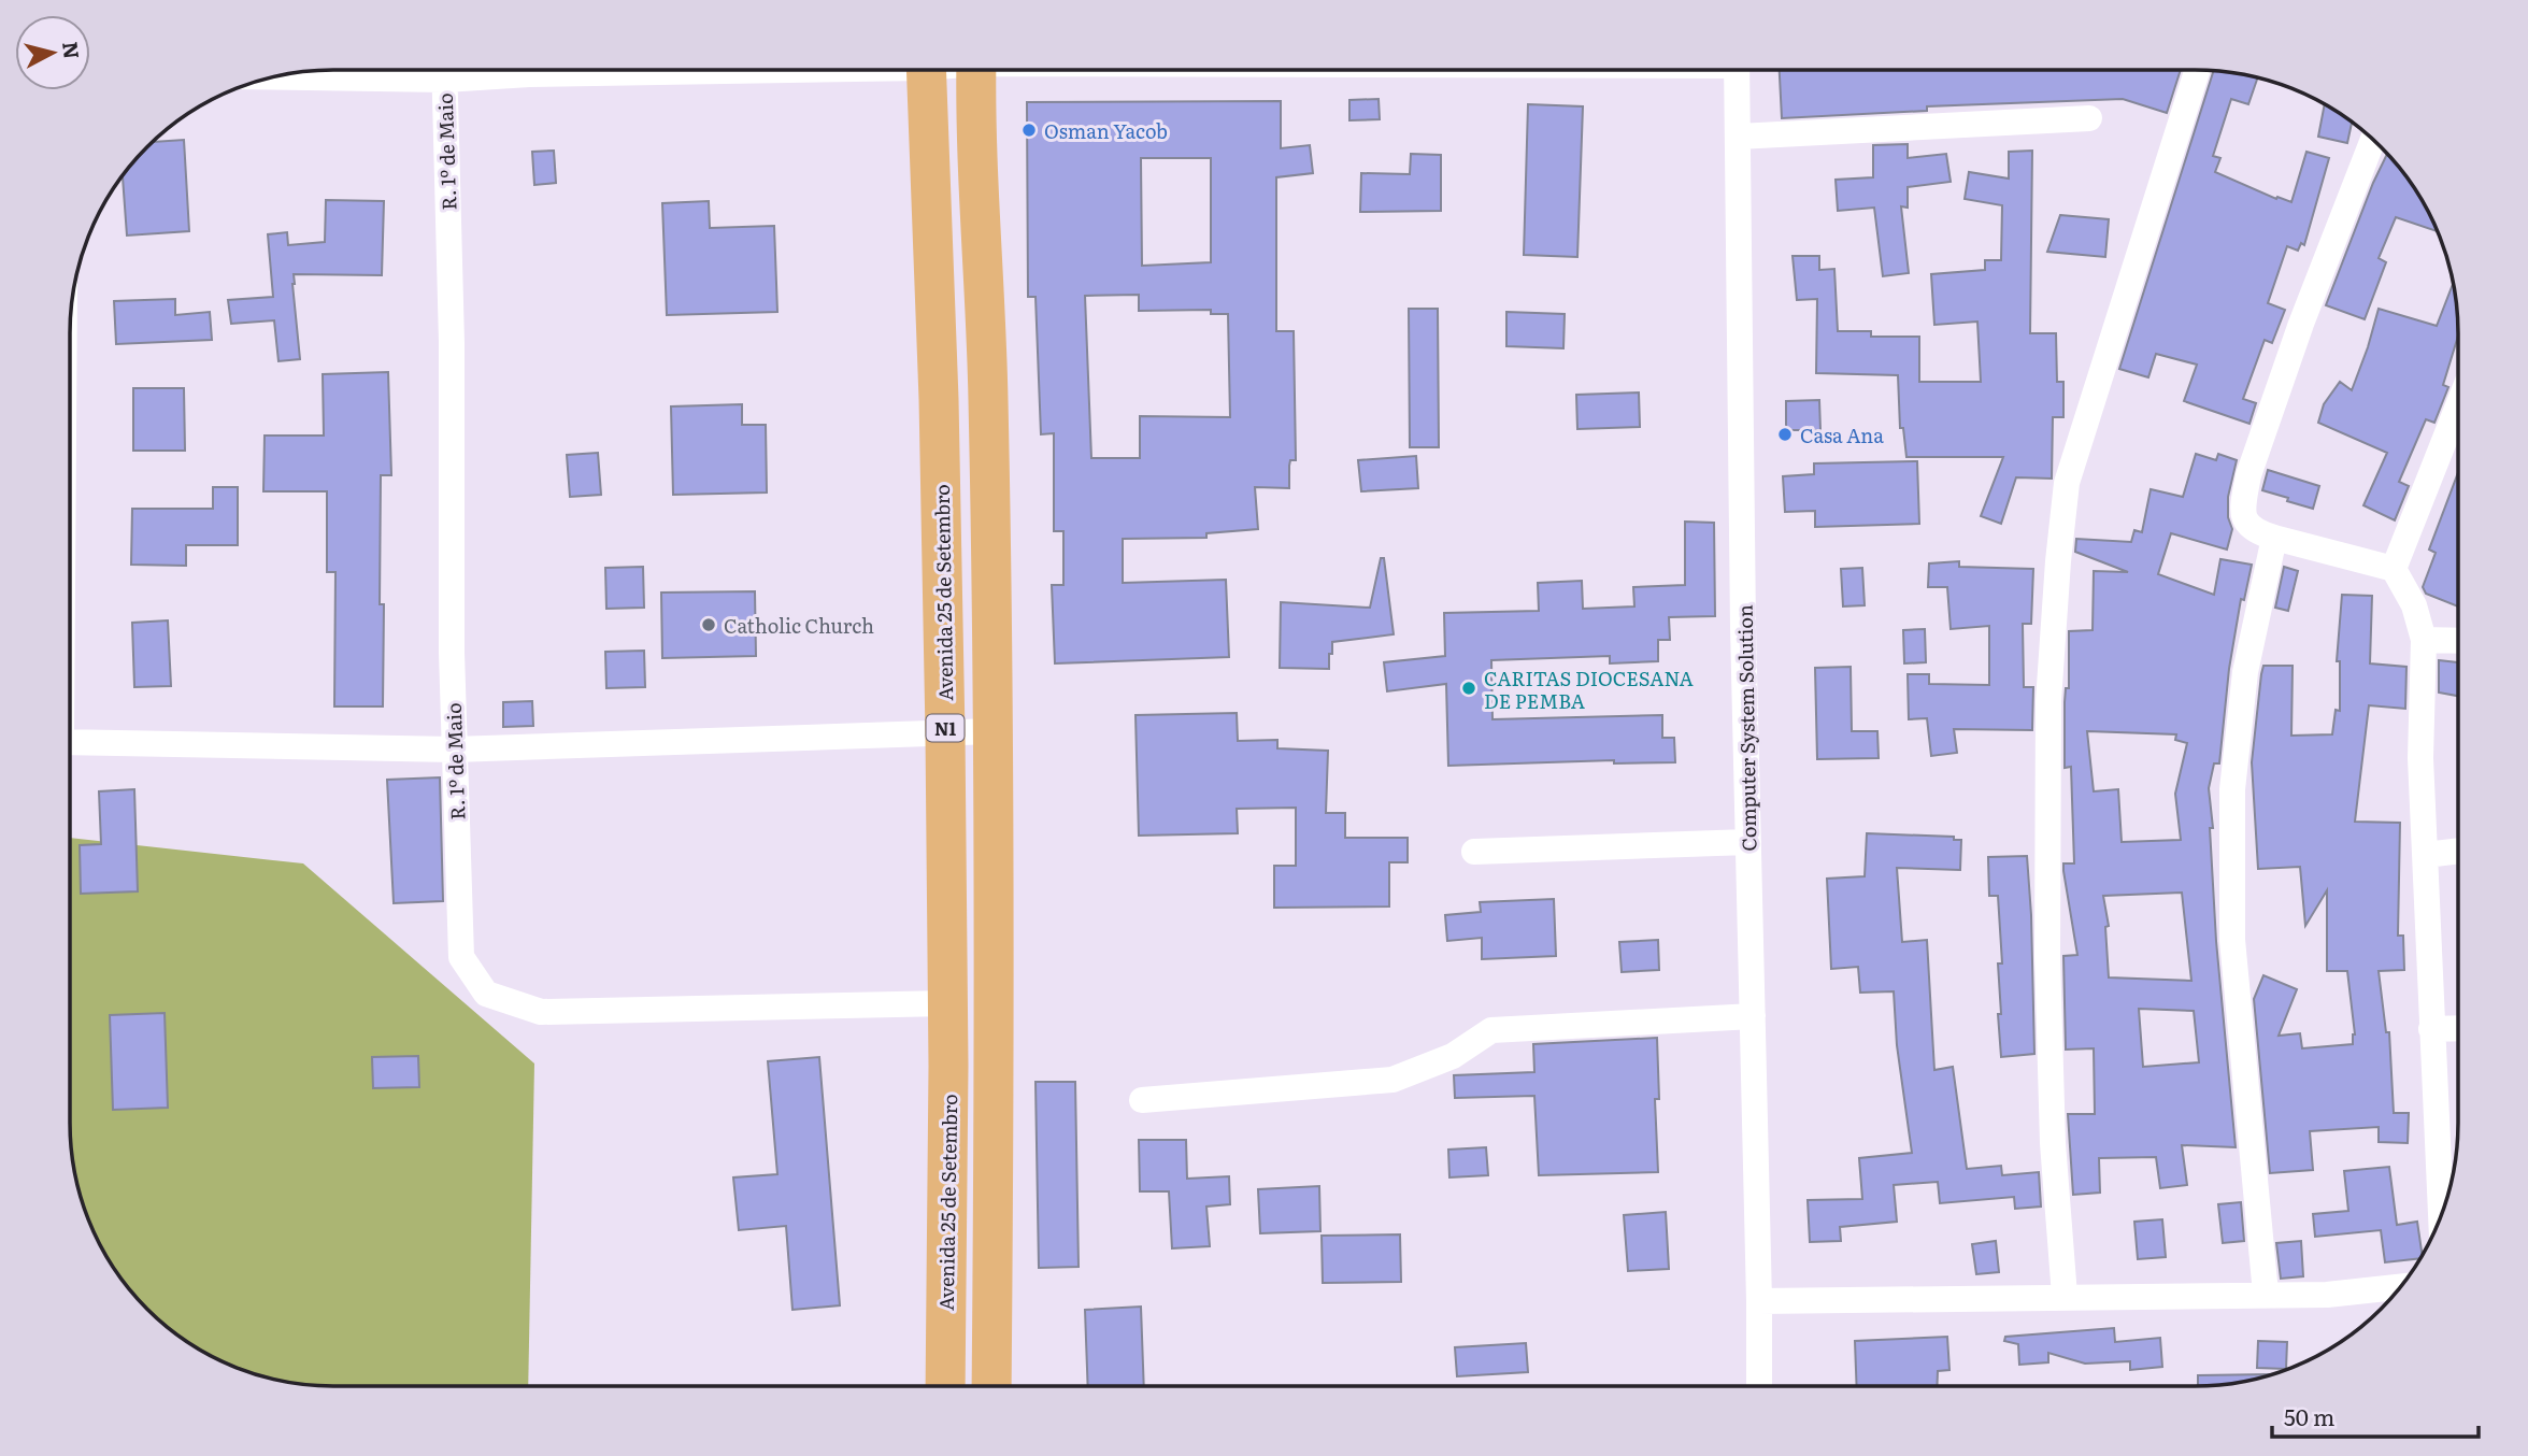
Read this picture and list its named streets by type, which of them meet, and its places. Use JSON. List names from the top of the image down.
{
  "streets": {
    "highway": ["Avenida 25 de Setembro", "N1"],
    "street": ["R. 1º de Maio", "Computer System Solution"]
  },
  "crossings": [
    ["R. 1º de Maio", "Avenida 25 de Setembro"]
  ],
  "places": [
    "Osman Yacob",
    "Casa Ana",
    "Catholic Church",
    "CARITAS DIOCESANA DE PEMBA"
  ],
  "scale_bar": "50 m",
  "north": "right"
}
